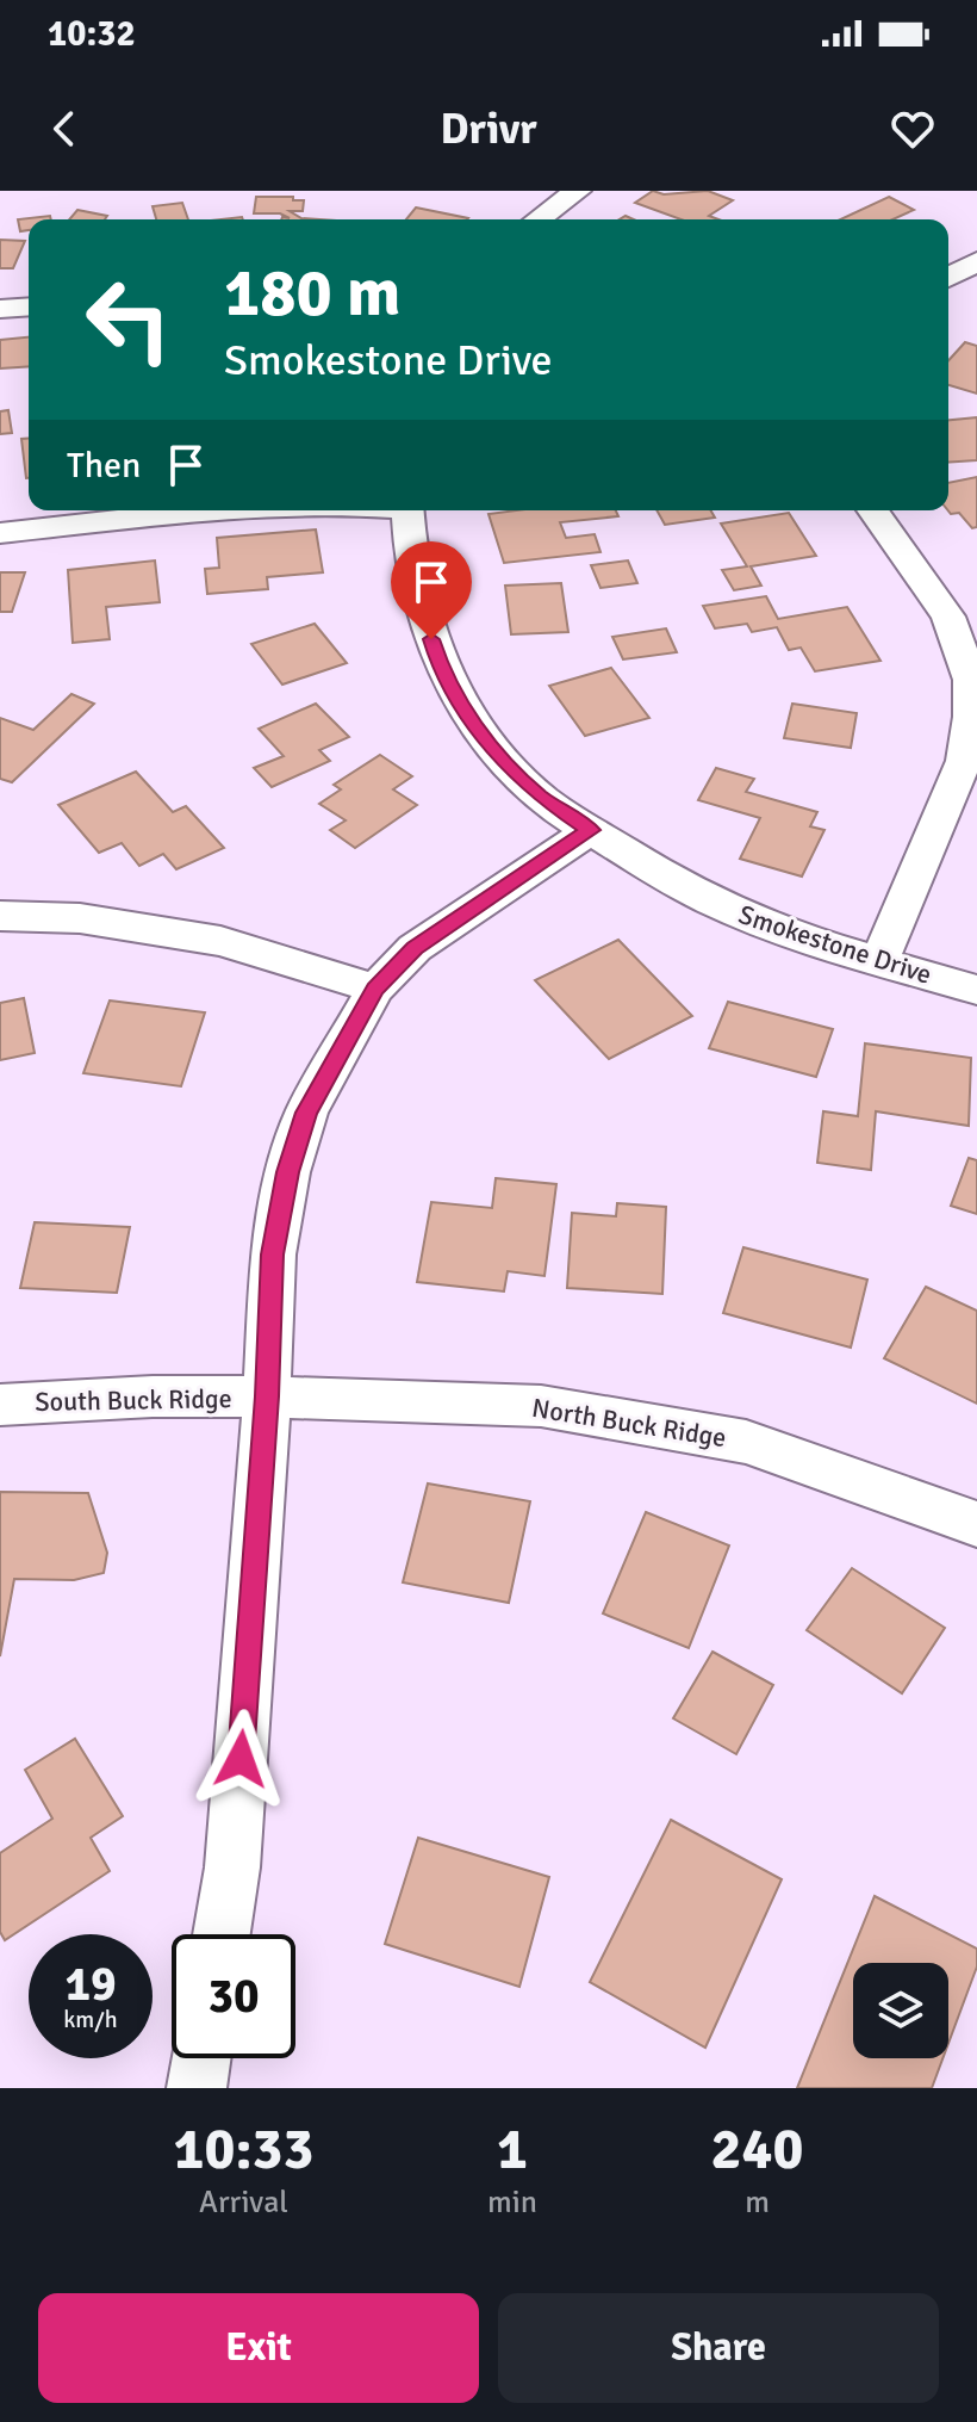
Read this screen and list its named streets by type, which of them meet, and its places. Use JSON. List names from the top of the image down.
{
  "streets": {
    "street": ["Smokestone Drive", "South Buck Ridge", "North Buck Ridge"]
  },
  "crossings": [
    ["South Buck Ridge", "North Buck Ridge"]
  ],
  "page": {
    "status": "10:32",
    "header": "Drivr",
    "turn": ["180 m", "Smokestone Drive"],
    "then": "Then",
    "speed": "19 km/h",
    "limit": "30",
    "eta": [
      "10:33",
      "Arrival",
      "1",
      "min",
      "240",
      "m"
    ],
    "buttons": ["Exit", "Share"]
  }
}
